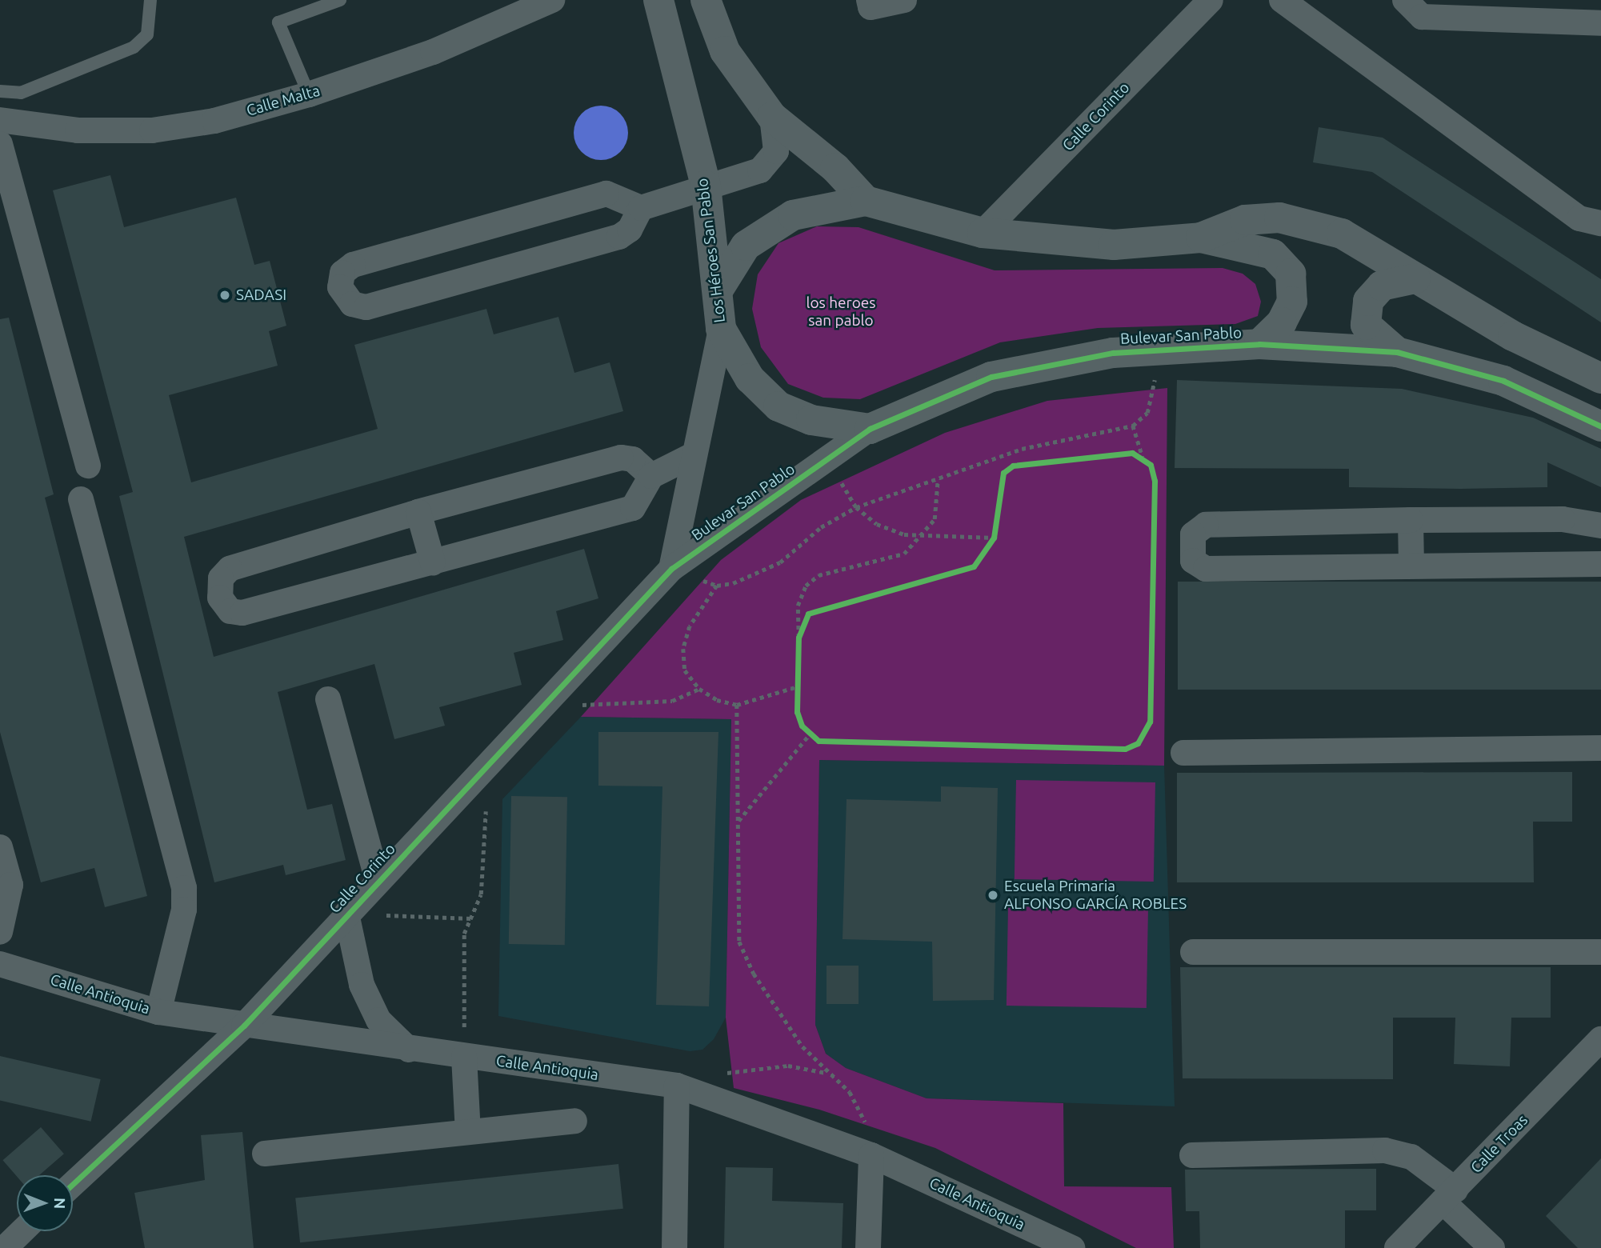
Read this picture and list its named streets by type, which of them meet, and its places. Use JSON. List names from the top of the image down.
{
  "streets": {
    "street": [
      "Calle Malta",
      "Calle Corinto",
      "Los Héroes San Pablo",
      "Bulevar San Pablo",
      "Calle Antioquia",
      "Calle Troas"
    ]
  },
  "crossings": [
    ["Calle Corinto", "Los Héroes San Pablo"],
    ["Calle Corinto", "Bulevar San Pablo"],
    ["Calle Corinto", "Calle Antioquia"],
    ["Los Héroes San Pablo", "Bulevar San Pablo"]
  ],
  "parks": ["los heroes san pablo"],
  "places": ["SADASI", "Escuela Primaria ALFONSO GARCÍA ROBLES"],
  "north": "right"
}
